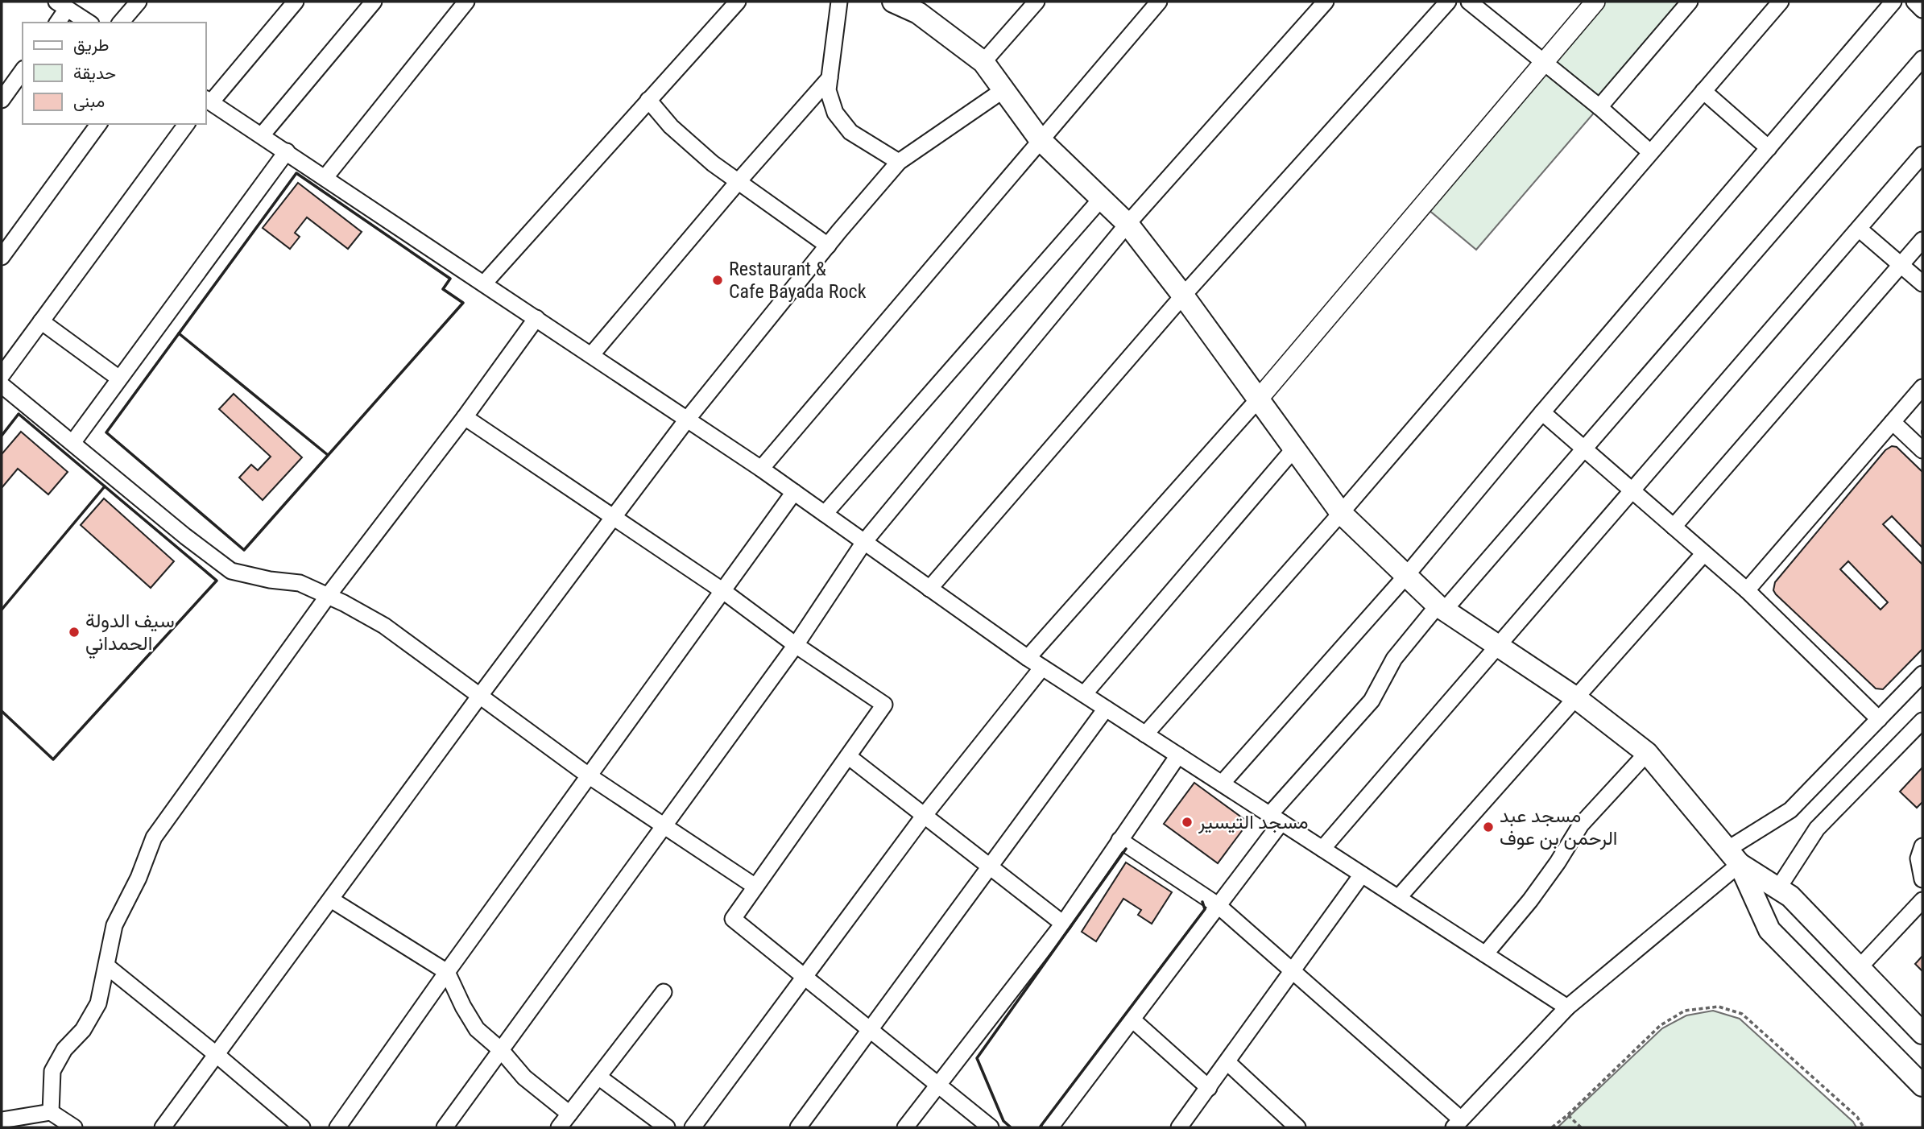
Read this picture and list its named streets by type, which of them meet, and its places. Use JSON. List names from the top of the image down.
{
  "places": [
    "Restaurant & Cafe Bayada Rock",
    "سيف الدولة الحمداني",
    "مسجد التيسير",
    "مسجد عبد الرحمن بن عوف"
  ],
  "legend": ["طريق", "حديقة", "مبنى"]
}
